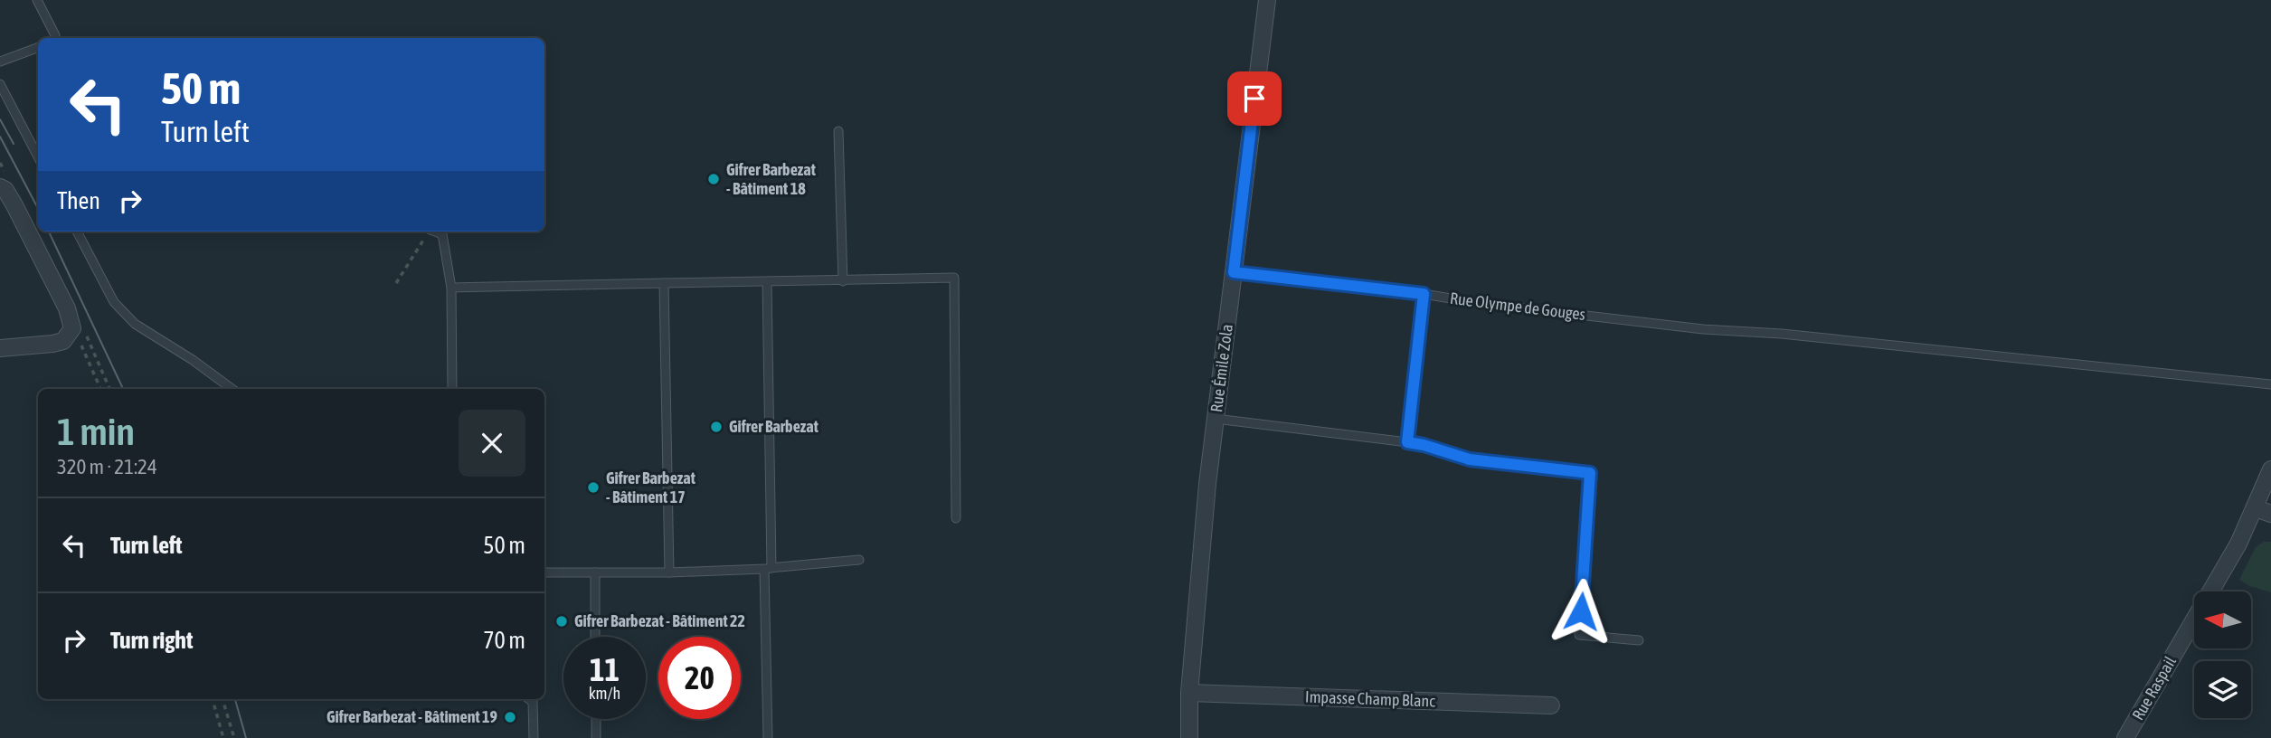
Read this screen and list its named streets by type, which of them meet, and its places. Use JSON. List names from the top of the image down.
{
  "streets": {
    "street": ["Rue Émile Zola", "Rue Raspail", "Impasse Champ Blanc"],
    "lane": ["Rue Olympe de Gouges"]
  },
  "crossings": [
    ["Rue Olympe de Gouges", "Rue Émile Zola"],
    ["Rue Émile Zola", "Impasse Champ Blanc"]
  ],
  "places": [
    "Gifrer Barbezat - Bâtiment 18",
    "Gifrer Barbezat",
    "Gifrer Barbezat - Bâtiment 17",
    "Gifrer Barbezat - Bâtiment 22",
    "Gifrer Barbezat - Bâtiment 19"
  ],
  "north": "left",
  "page": {
    "turn": ["50 m", "Turn left"],
    "then": "Then",
    "heading": ["1 min", "320 m · 21:24"],
    "list": [
      {
        "name": "Turn left",
        "value": "50 m"
      },
      {
        "name": "Turn right",
        "value": "70 m"
      }
    ],
    "speed": "11 km/h",
    "limit": "20"
  }
}
